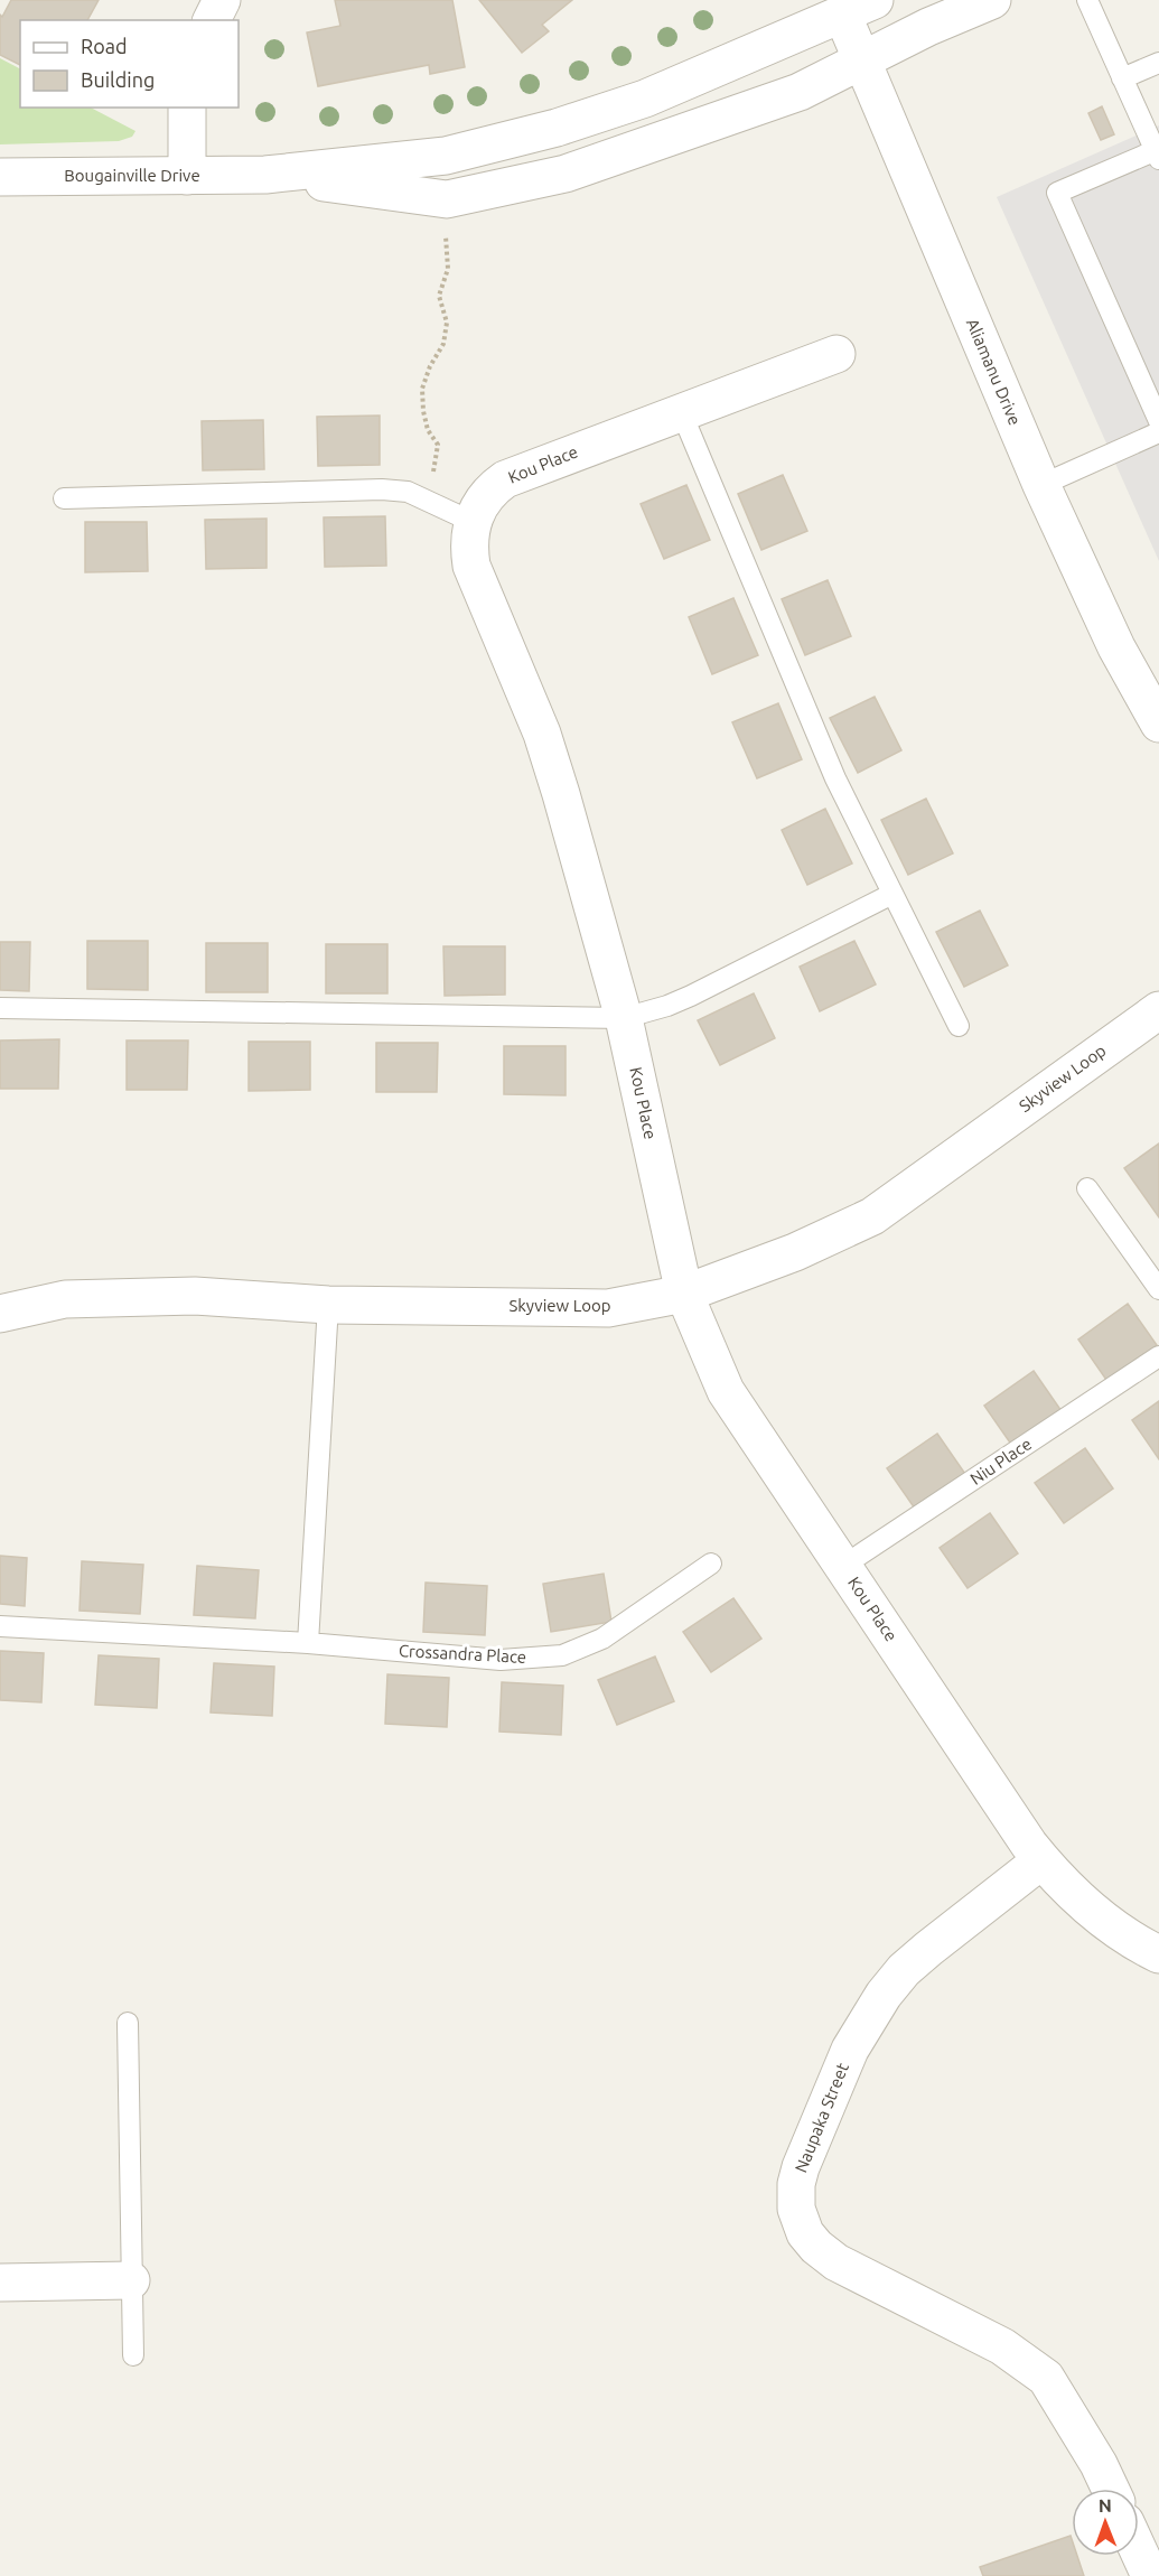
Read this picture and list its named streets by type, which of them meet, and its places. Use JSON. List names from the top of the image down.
{
  "streets": {
    "street": [
      "Bougainville Drive",
      "Aliamanu Drive",
      "Kou Place",
      "Skyview Loop",
      "Naupaka Street"
    ],
    "lane": ["Niu Place", "Crossandra Place"]
  },
  "crossings": [
    ["Kou Place", "Skyview Loop"],
    ["Kou Place", "Niu Place"],
    ["Kou Place", "Naupaka Street"]
  ],
  "legend": ["Road", "Building"],
  "north": "top"
}
